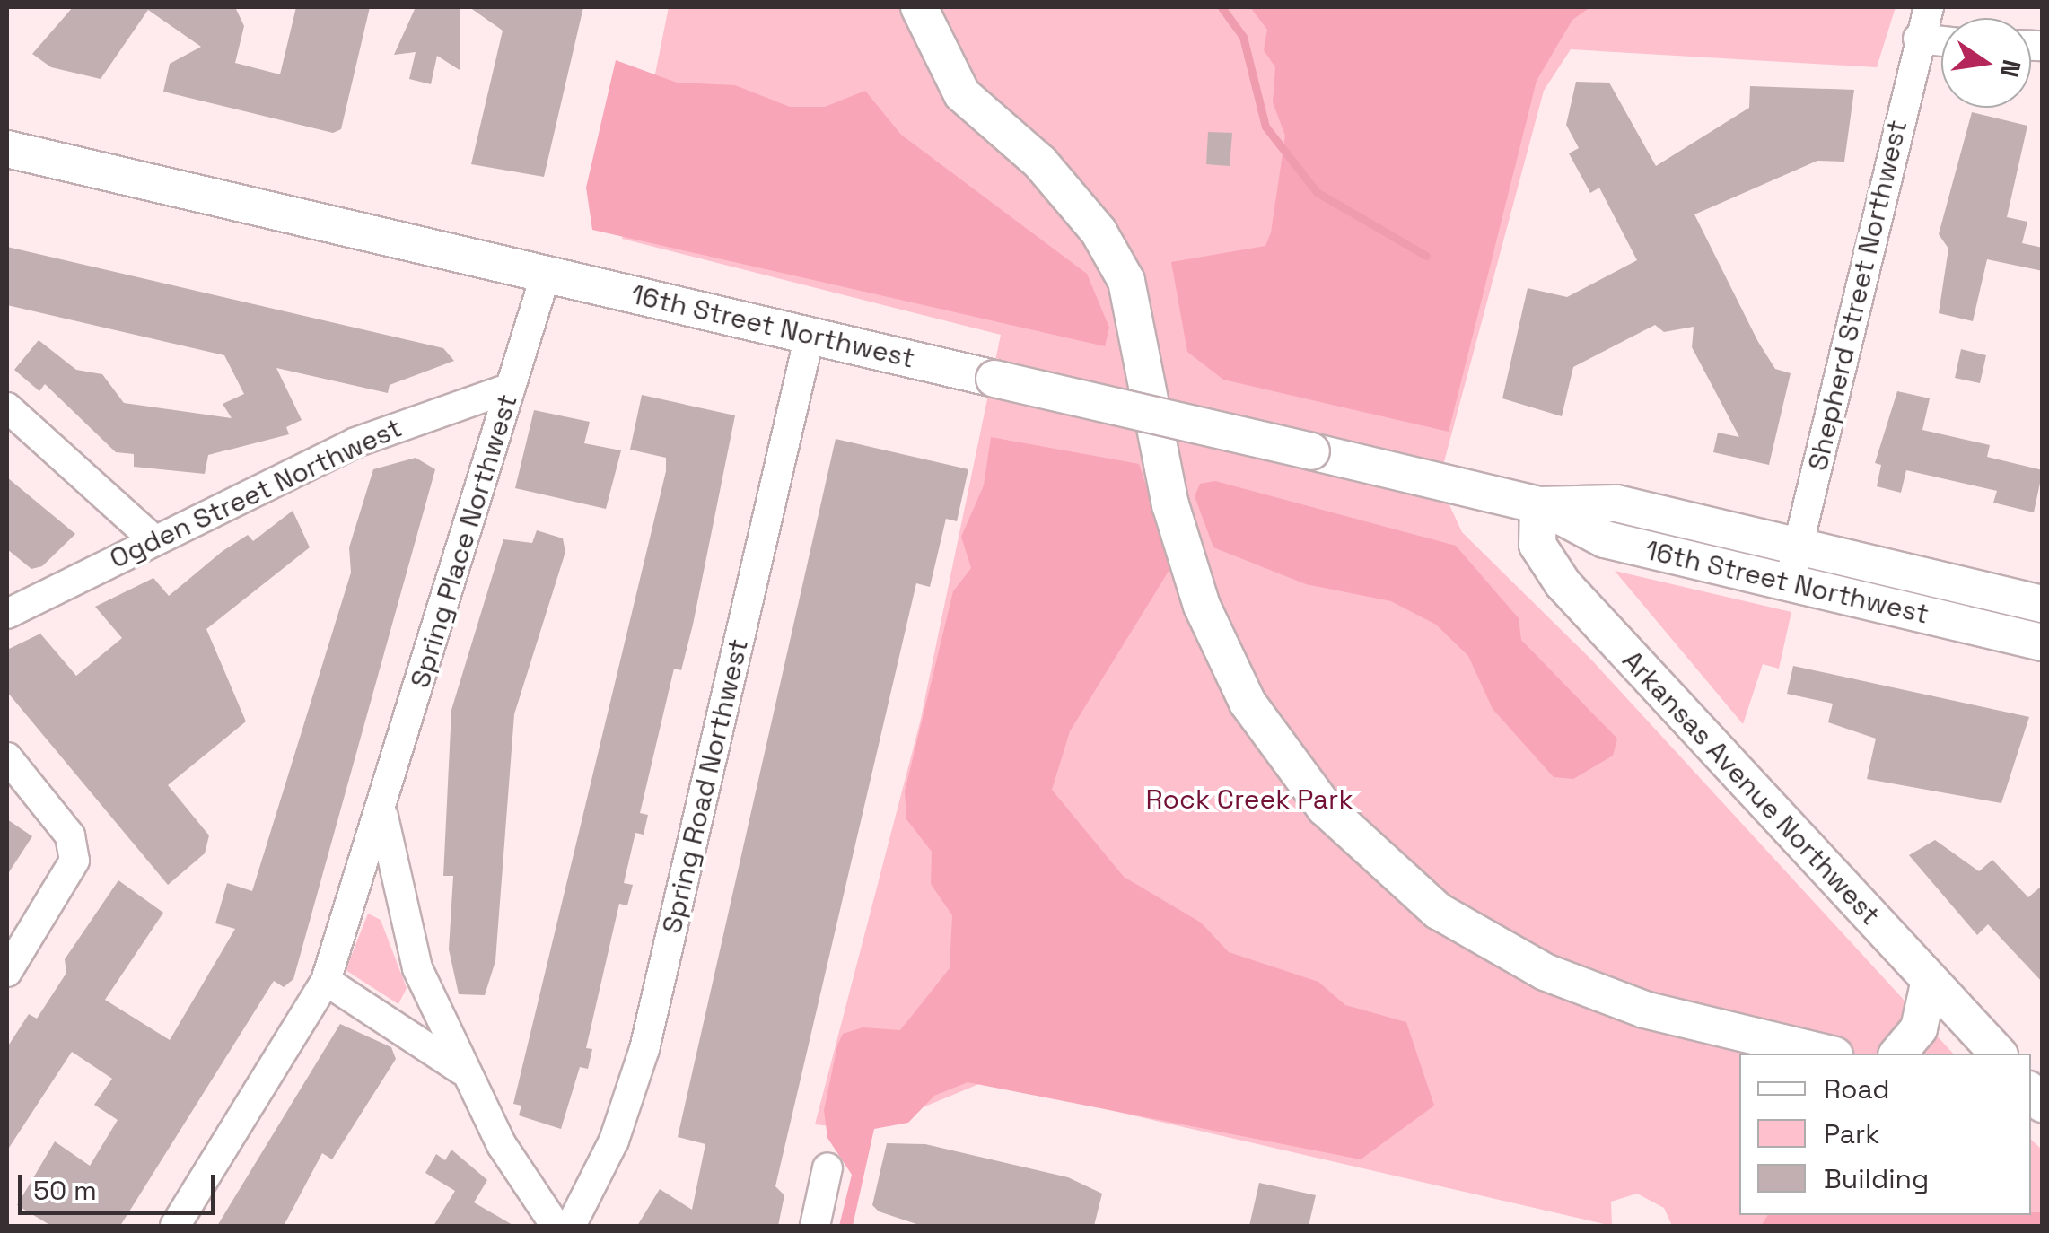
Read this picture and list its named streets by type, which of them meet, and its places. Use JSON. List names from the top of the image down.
{
  "streets": {
    "main road": ["16th Street Northwest", "Arkansas Avenue Northwest"],
    "street": [
      "Shepherd Street Northwest",
      "Ogden Street Northwest",
      "Spring Place Northwest",
      "Spring Road Northwest"
    ]
  },
  "crossings": [
    ["Shepherd Street Northwest", "16th Street Northwest"],
    ["16th Street Northwest", "Spring Place Northwest"],
    ["16th Street Northwest", "Spring Road Northwest"],
    ["16th Street Northwest", "Arkansas Avenue Northwest"],
    ["Ogden Street Northwest", "Spring Place Northwest"]
  ],
  "parks": ["Rock Creek Park"],
  "legend": ["Road", "Park", "Building"],
  "scale_bar": "50 m",
  "north": "right"
}
